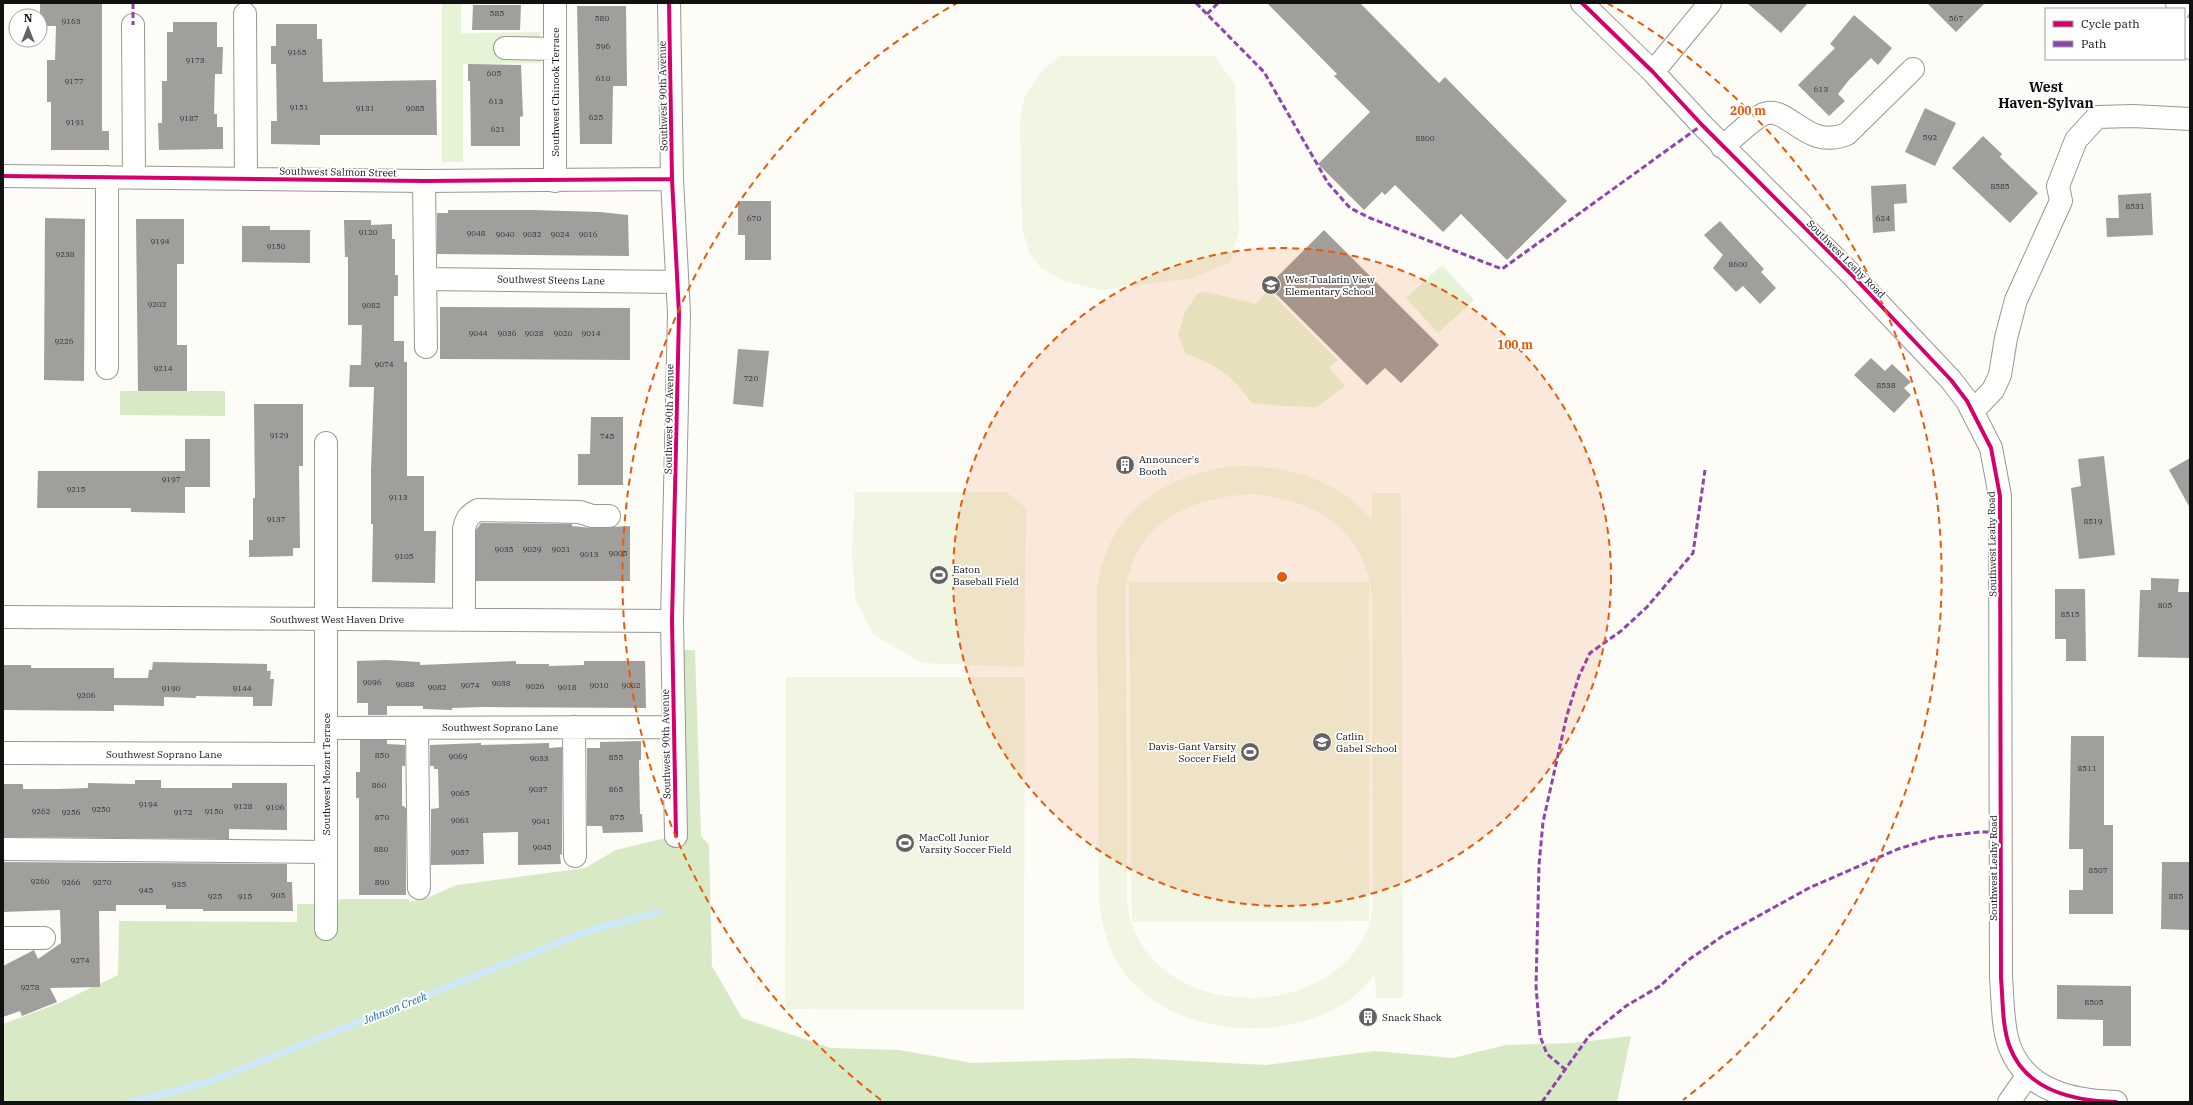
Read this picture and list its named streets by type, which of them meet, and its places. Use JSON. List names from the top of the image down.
{
  "streets": {
    "street": [
      "Southwest Chinook Terrace",
      "Southwest 90th Avenue",
      "Southwest Salmon Street",
      "Southwest Leahy Road",
      "Southwest Steens Lane",
      "Southwest West Haven Drive",
      "Southwest Soprano Lane",
      "Southwest Mozart Terrace"
    ]
  },
  "crossings": [
    ["Southwest Chinook Terrace", "Southwest Salmon Street"],
    ["Southwest 90th Avenue", "Southwest Salmon Street"],
    ["Southwest 90th Avenue", "Southwest Steens Lane"],
    ["Southwest 90th Avenue", "Southwest West Haven Drive"],
    ["Southwest 90th Avenue", "Southwest Soprano Lane"],
    ["Southwest West Haven Drive", "Southwest Mozart Terrace"],
    ["Southwest Soprano Lane", "Southwest Mozart Terrace"]
  ],
  "districts": ["West Haven-Sylvan"],
  "water": ["Johnson Creek"],
  "places": {
    "school or university": ["West Tualatin View Elementary School", "Catlin Gabel School"],
    "building": ["Announcer's Booth", "Snack Shack"],
    "sports": ["Eaton Baseball Field", "Davis-Gant Varsity Soccer Field", "MacColl Junior Varsity Soccer Field"]
  },
  "house_numbers": [
    "585",
    "580",
    "567",
    "9163",
    "596",
    "9165",
    "9173",
    "605",
    "610",
    "9177",
    "613",
    "613",
    "9151",
    "9131",
    "9085",
    "625",
    "9187",
    "9191",
    "621",
    "592",
    "8800",
    "8585",
    "8531",
    "670",
    "624",
    "9120",
    "9048",
    "9040",
    "9032",
    "9024",
    "9016",
    "9194",
    "9150",
    "9238",
    "8600",
    "9202",
    "9082",
    "9044",
    "9036",
    "9028",
    "9020",
    "9014",
    "9226",
    "9074",
    "9214",
    "720",
    "8538",
    "9129",
    "745",
    "9197",
    "9215",
    "9113",
    "9137",
    "8519",
    "9035",
    "9029",
    "9021",
    "9005",
    "9013",
    "9105",
    "805",
    "8515",
    "9096",
    "9038",
    "9088",
    "9074",
    "9010",
    "9002",
    "9026",
    "9082",
    "9018",
    "9190",
    "9144",
    "9206",
    "850",
    "9069",
    "855",
    "9033",
    "8511",
    "860",
    "9037",
    "865",
    "9065",
    "9194",
    "9128",
    "9106",
    "9250",
    "9262",
    "9150",
    "9256",
    "9172",
    "870",
    "875",
    "9061",
    "9041",
    "9045",
    "880",
    "9057",
    "8507",
    "9260",
    "9266",
    "9270",
    "890",
    "935",
    "945",
    "905",
    "925",
    "915",
    "885",
    "9274",
    "9278",
    "8505"
  ],
  "legend": ["Cycle path", "Path"],
  "north": "top",
  "rings": ["200 m", "100 m"]
}
